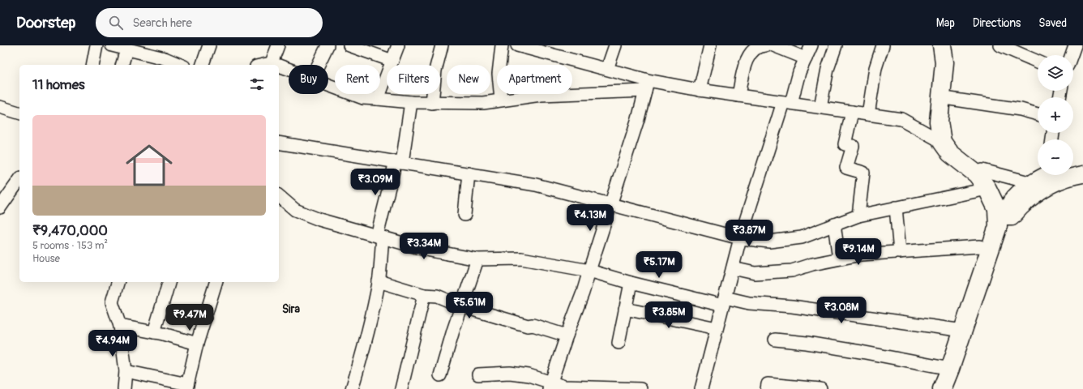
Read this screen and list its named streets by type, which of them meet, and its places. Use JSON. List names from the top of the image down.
{
  "districts": ["Sira"],
  "page": {
    "header": "Doorstep",
    "search": "Search here",
    "nav": ["Map", "Directions", "Saved"],
    "map_buttons": ["+", "−"],
    "chip": [
      "Buy",
      "Rent",
      "Filters",
      "New",
      "Apartment"
    ],
    "heading": "11 homes",
    "list": [
      {
        "name": "₹9,470,000",
        "note": "5 rooms · 153 m² · House"
      }
    ],
    "price": [
      "₹3.09M",
      "₹4.13M",
      "₹3.87M",
      "₹3.34M",
      "₹9.14M",
      "₹5.17M",
      "₹5.61M",
      "₹3.08M",
      "₹3.85M",
      "₹9.47M",
      "₹4.94M"
    ]
  }
}
